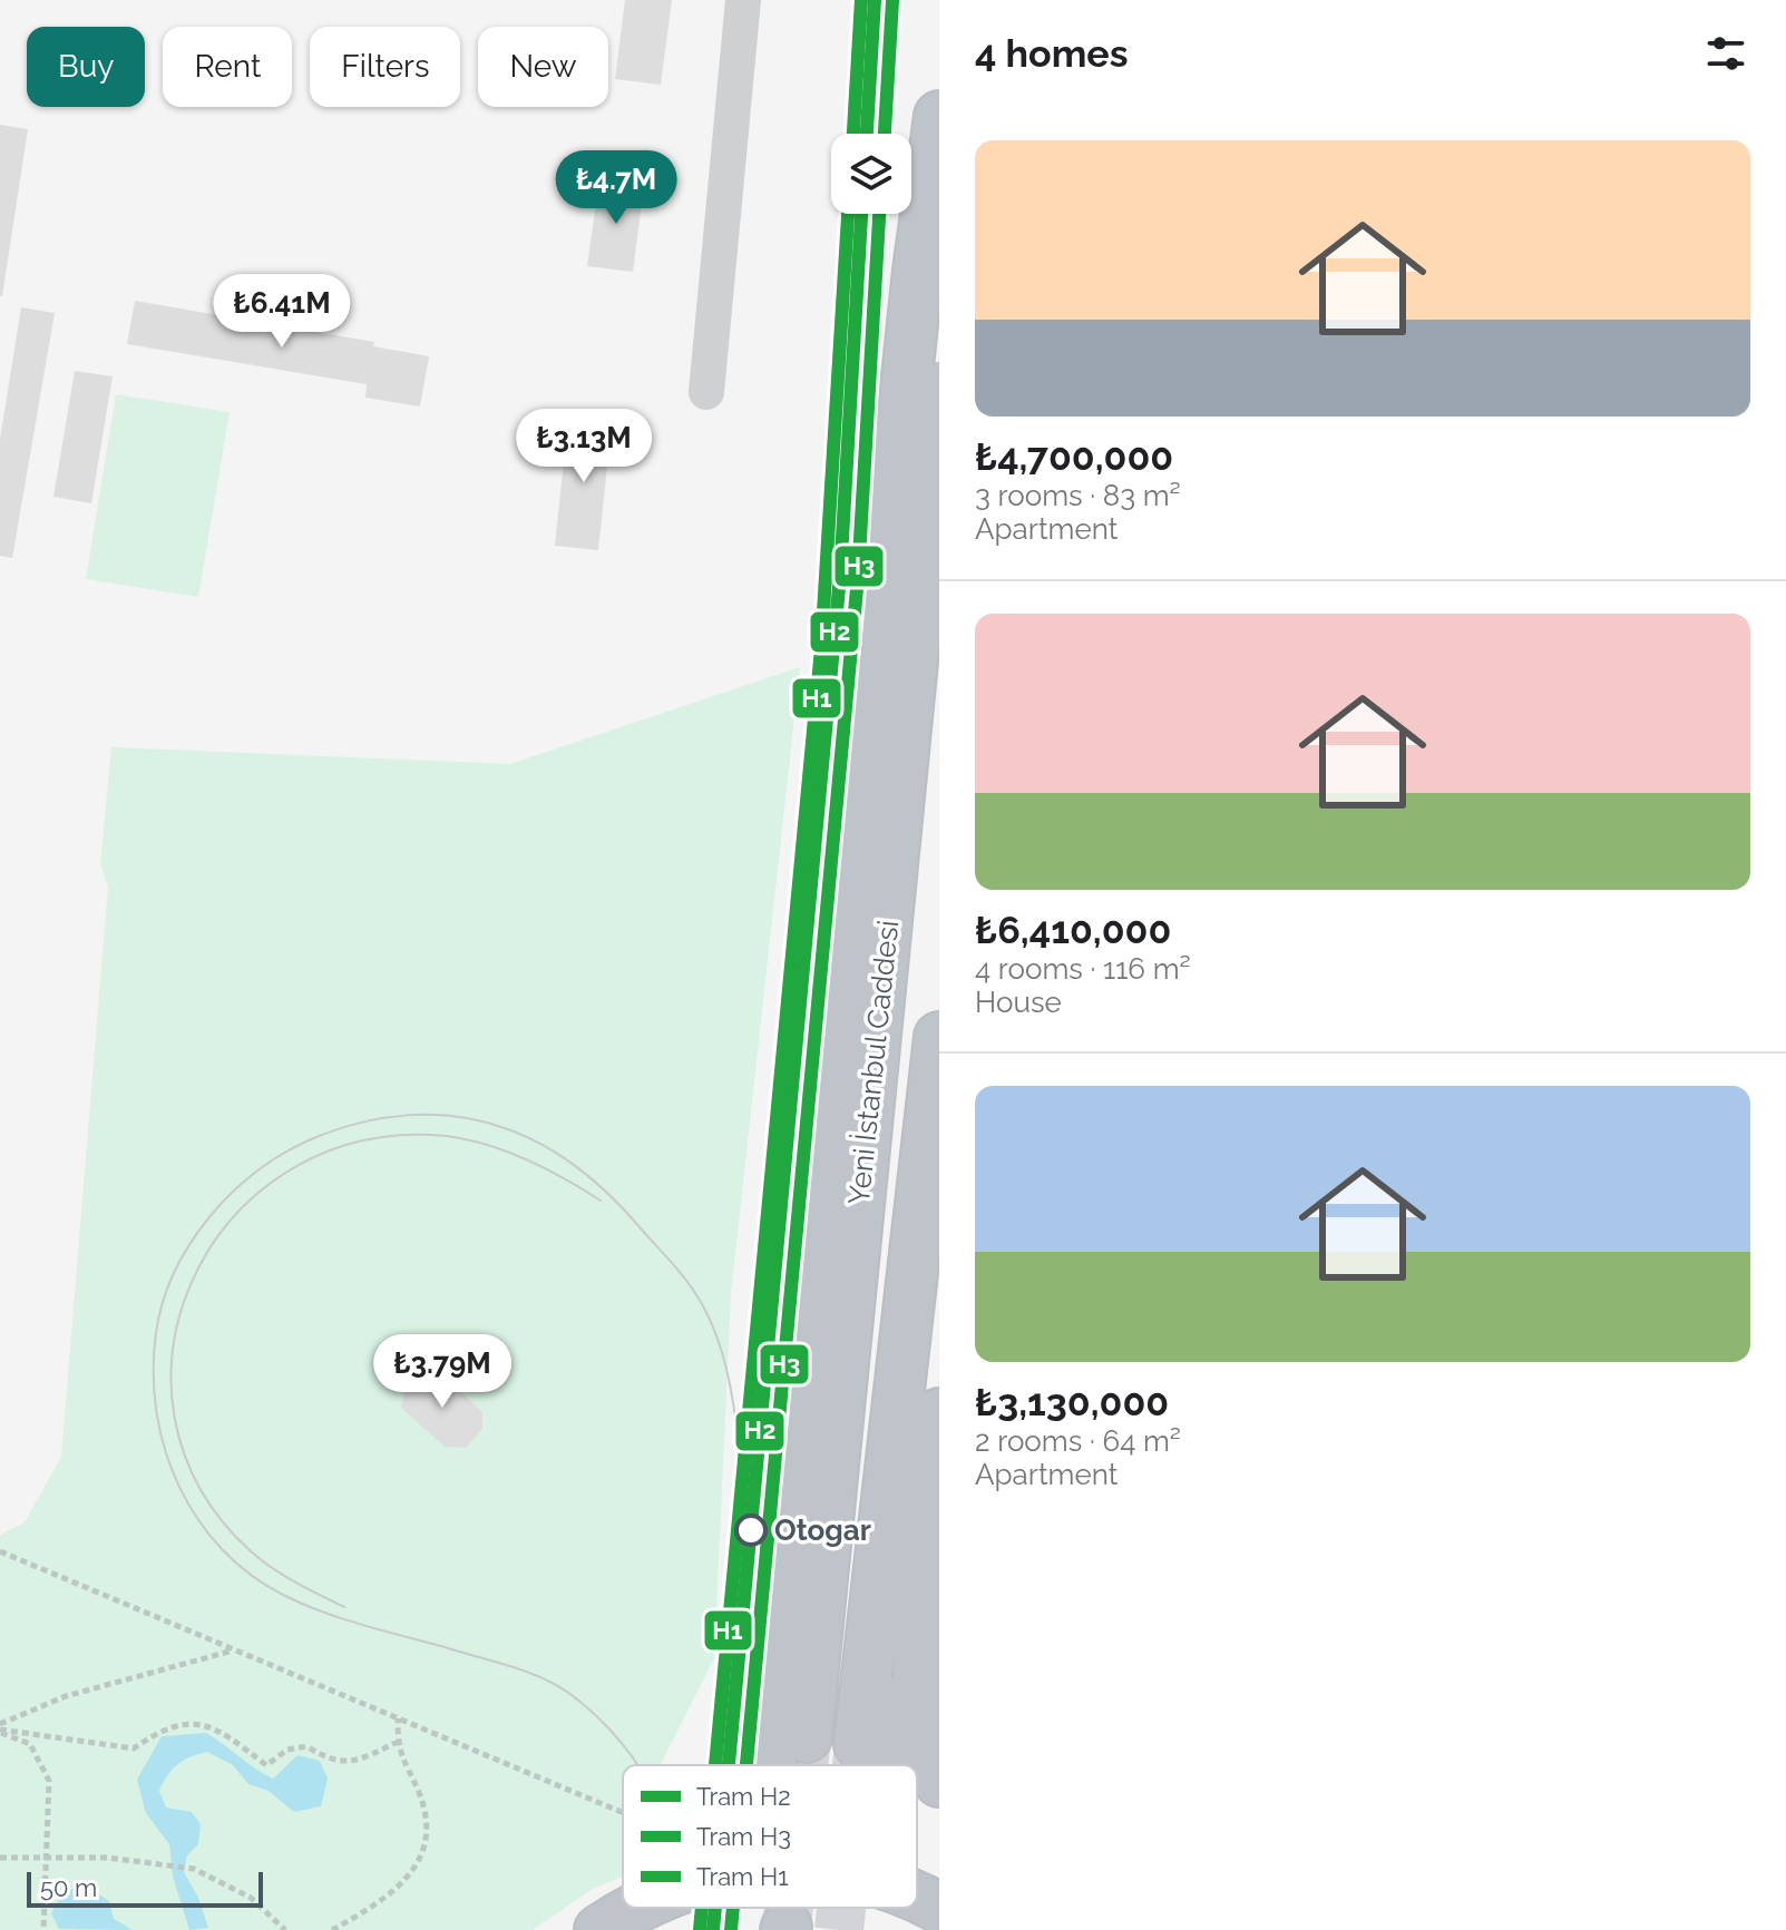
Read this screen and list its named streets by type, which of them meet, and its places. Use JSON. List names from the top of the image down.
{
  "streets": {
    "highway": ["Yeni İstanbul Caddesi"]
  },
  "places": ["Otogar"],
  "lines": ["tram line H2", "tram line H1", "tram line H3"],
  "legend": ["Tram H2", "Tram H3", "Tram H1"],
  "scale_bar": "50 m",
  "page": {
    "heading": "4 homes",
    "chip": [
      "Buy",
      "Rent",
      "Filters",
      "New"
    ],
    "list": [
      {
        "name": "₺4,700,000",
        "note": "3 rooms · 83 m² · Apartment"
      },
      {
        "name": "₺6,410,000",
        "note": "4 rooms · 116 m² · House"
      },
      {
        "name": "₺3,130,000",
        "note": "2 rooms · 64 m² · Apartment"
      }
    ],
    "price": [
      "₺4.7M",
      "₺6.41M",
      "₺3.13M",
      "₺3.79M"
    ],
    "scale": "50 m"
  }
}
